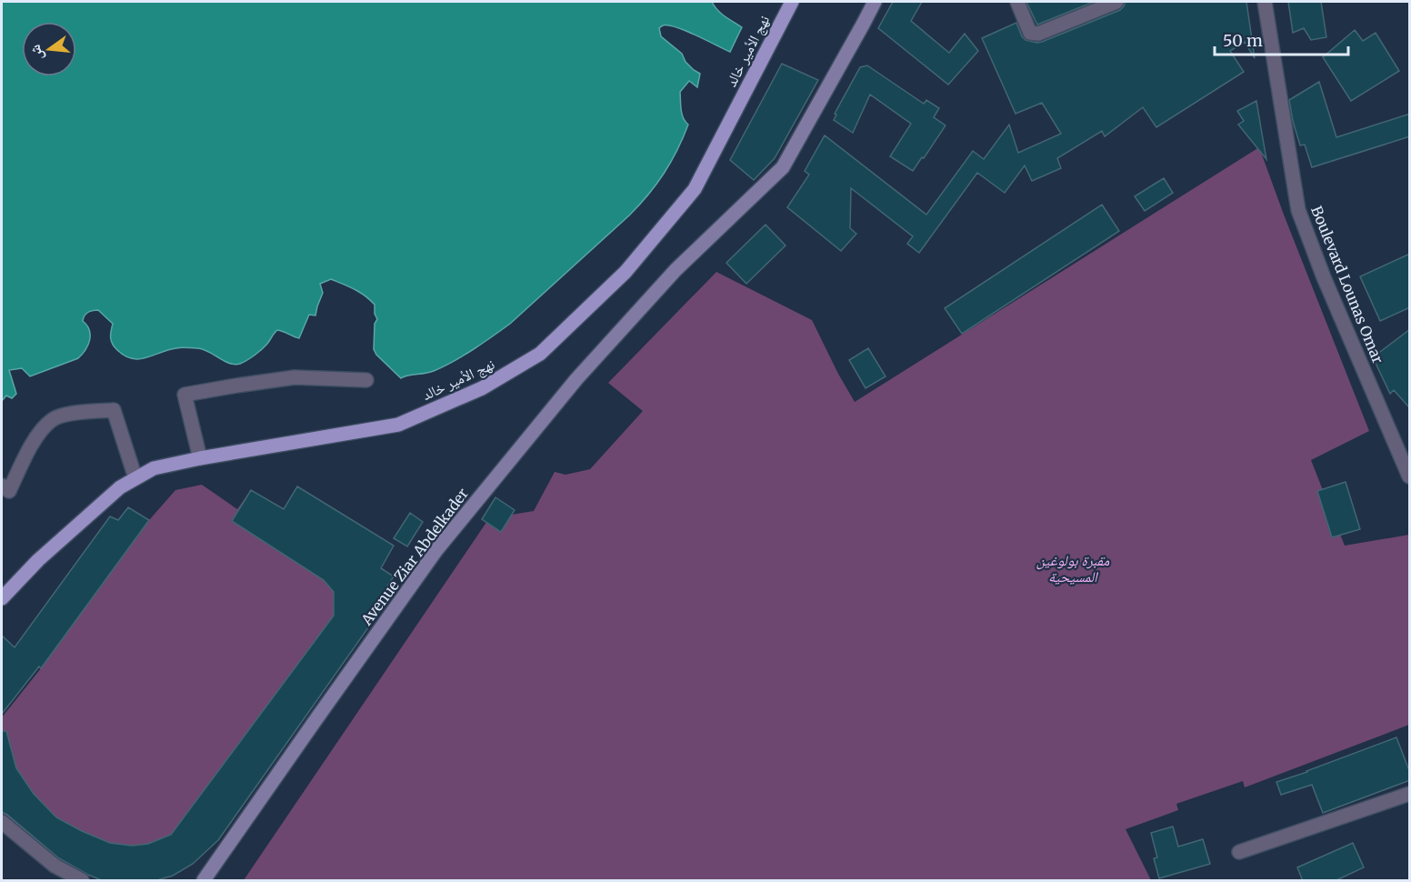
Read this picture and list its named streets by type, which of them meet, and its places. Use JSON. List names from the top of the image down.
{
  "streets": {
    "main road": ["نهج الأمير خالد", "Avenue Ziar Abdelkader"],
    "street": ["Boulevard Lounas Omar"]
  },
  "parks": ["مقبرة بولوغين المسيحية"],
  "scale_bar": "50 m",
  "north": "left"
}
